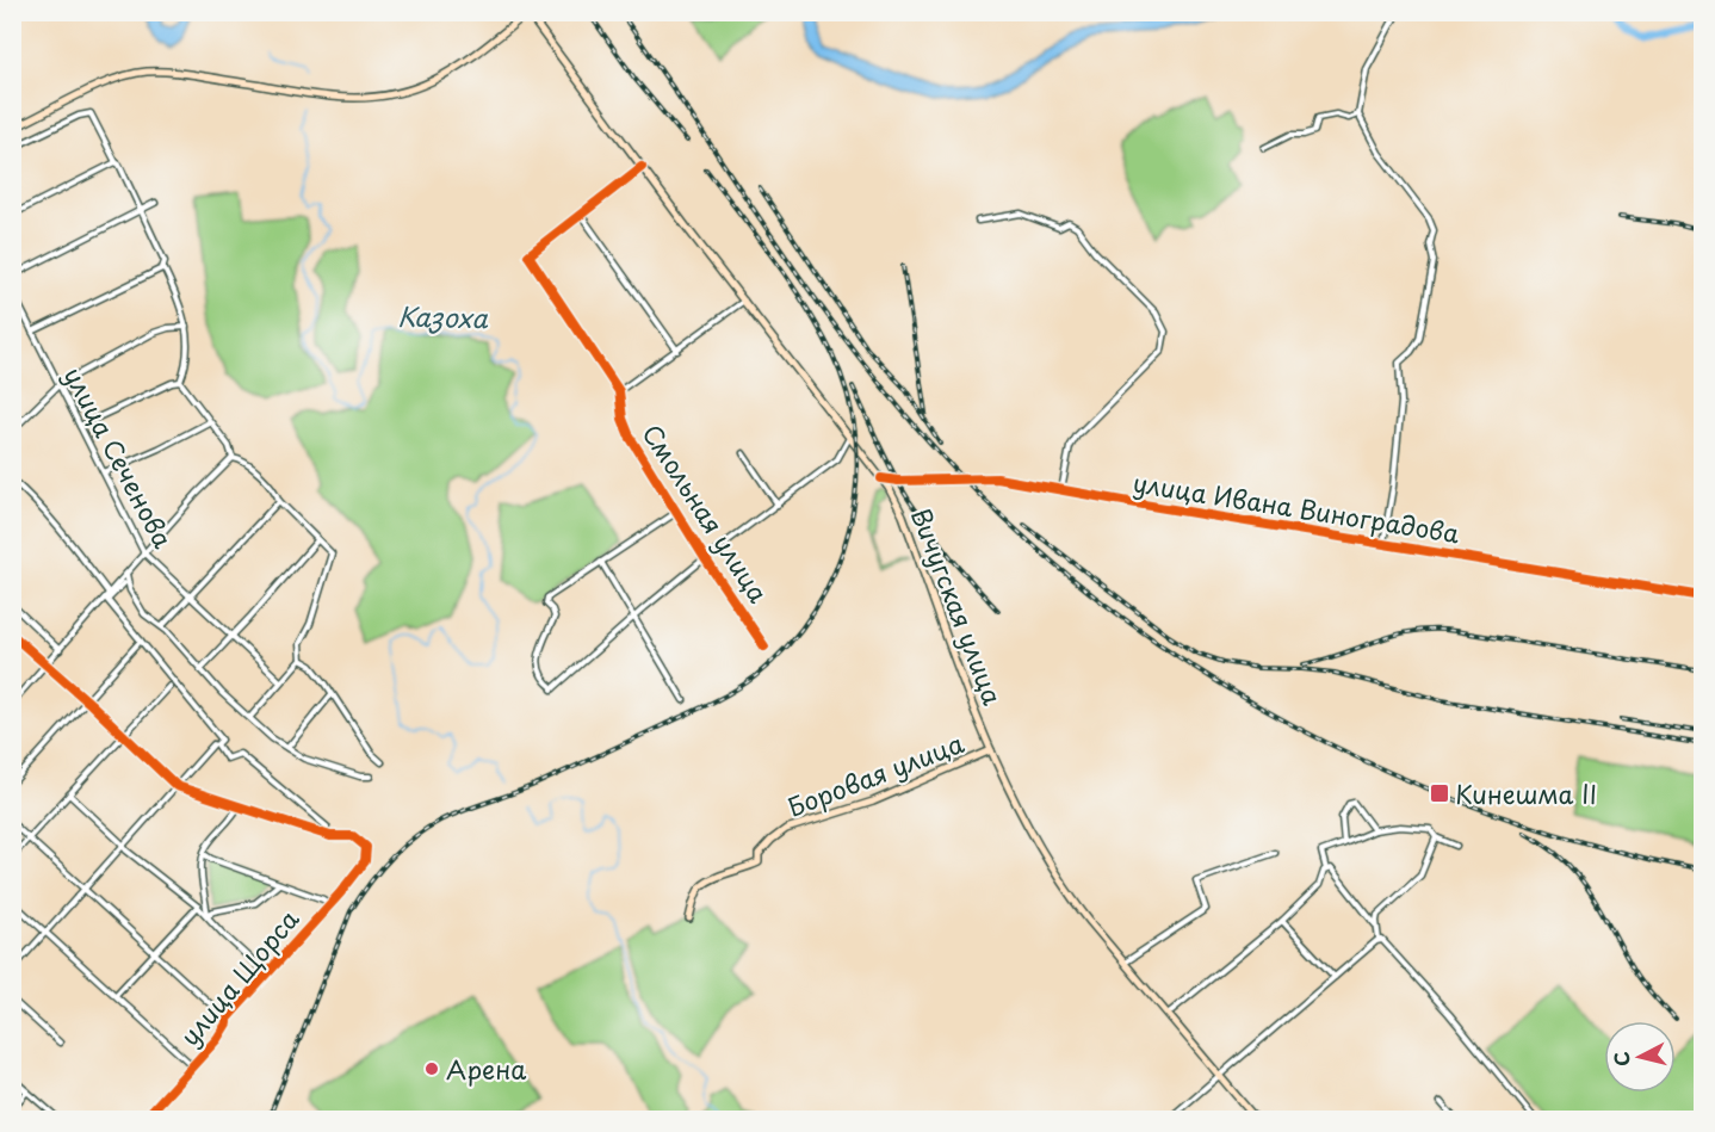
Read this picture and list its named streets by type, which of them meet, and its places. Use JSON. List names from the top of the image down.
{
  "streets": {
    "main road": ["улица Ивана Виноградова", "Вичугская улица", "Боровая улица"],
    "street": ["улица Сеченова", "Смольная улица", "улица Щорса"]
  },
  "crossings": [
    ["улица Ивана Виноградова", "Вичугская улица"],
    ["Вичугская улица", "Боровая улица"]
  ],
  "water": ["Казоха"],
  "places": {
    "transit": ["Кинешма II"],
    "other": ["Арена"]
  },
  "north": "left"
}
